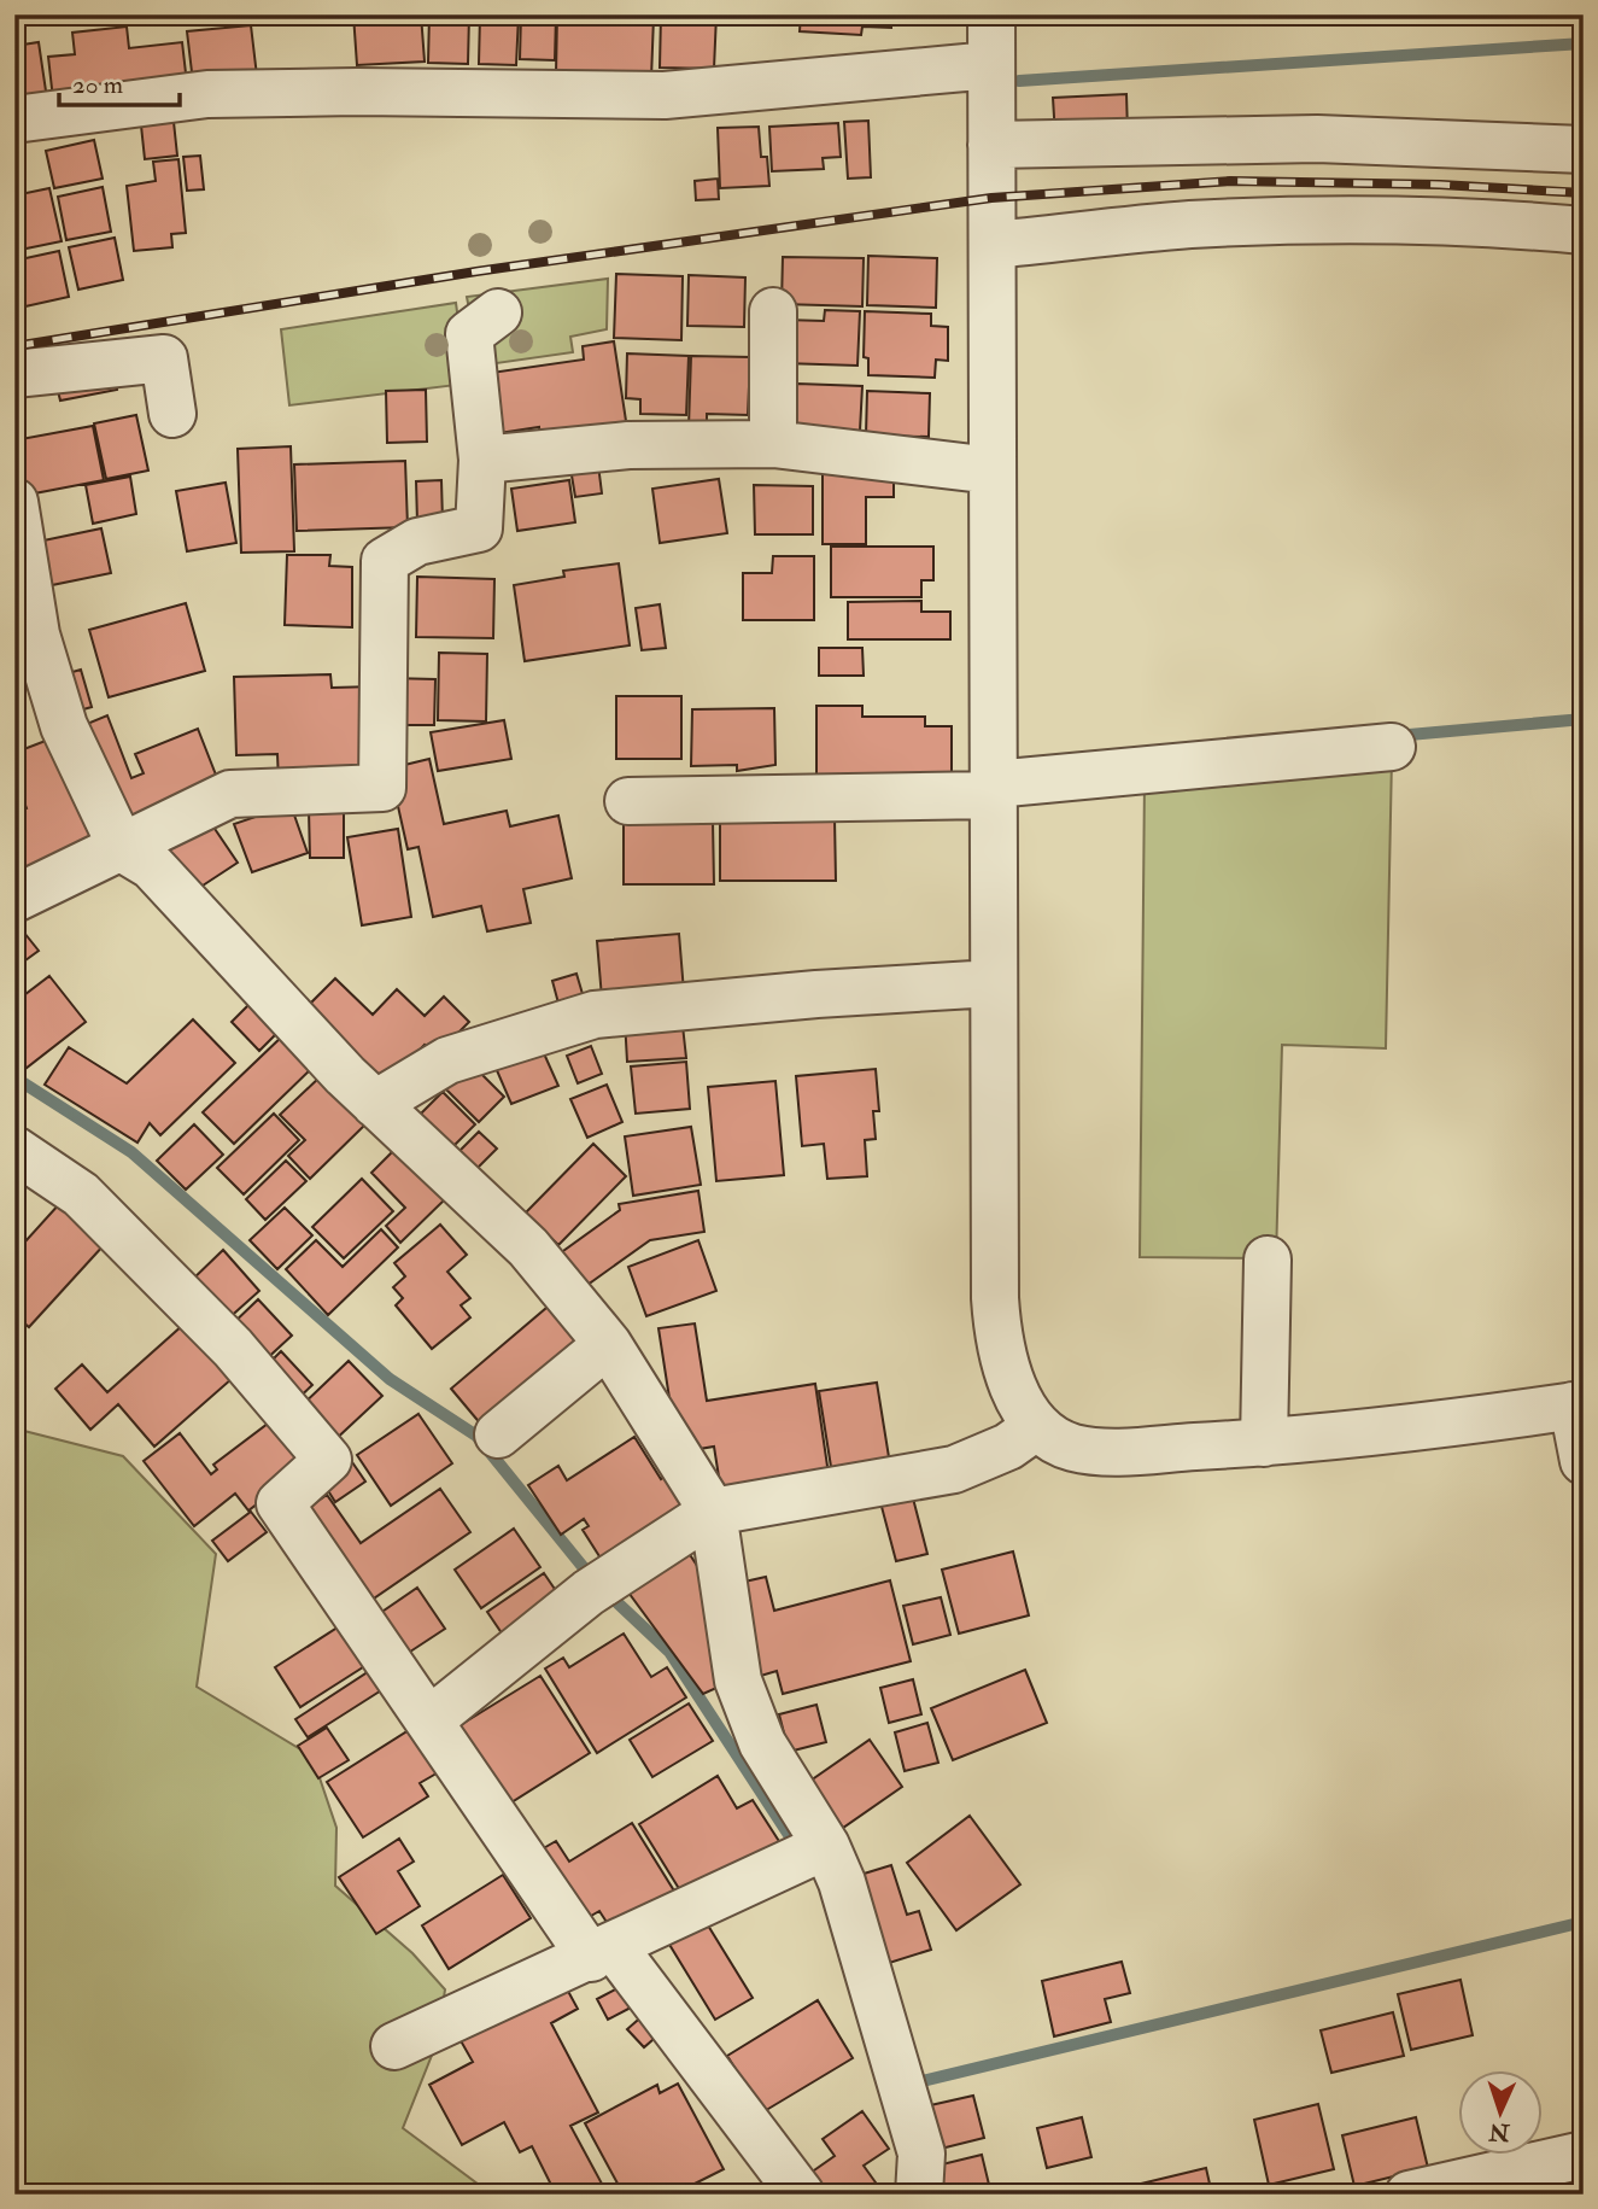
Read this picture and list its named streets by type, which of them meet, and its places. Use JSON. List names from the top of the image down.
{
  "scale_bar": "20 m",
  "north": "bottom"
}
